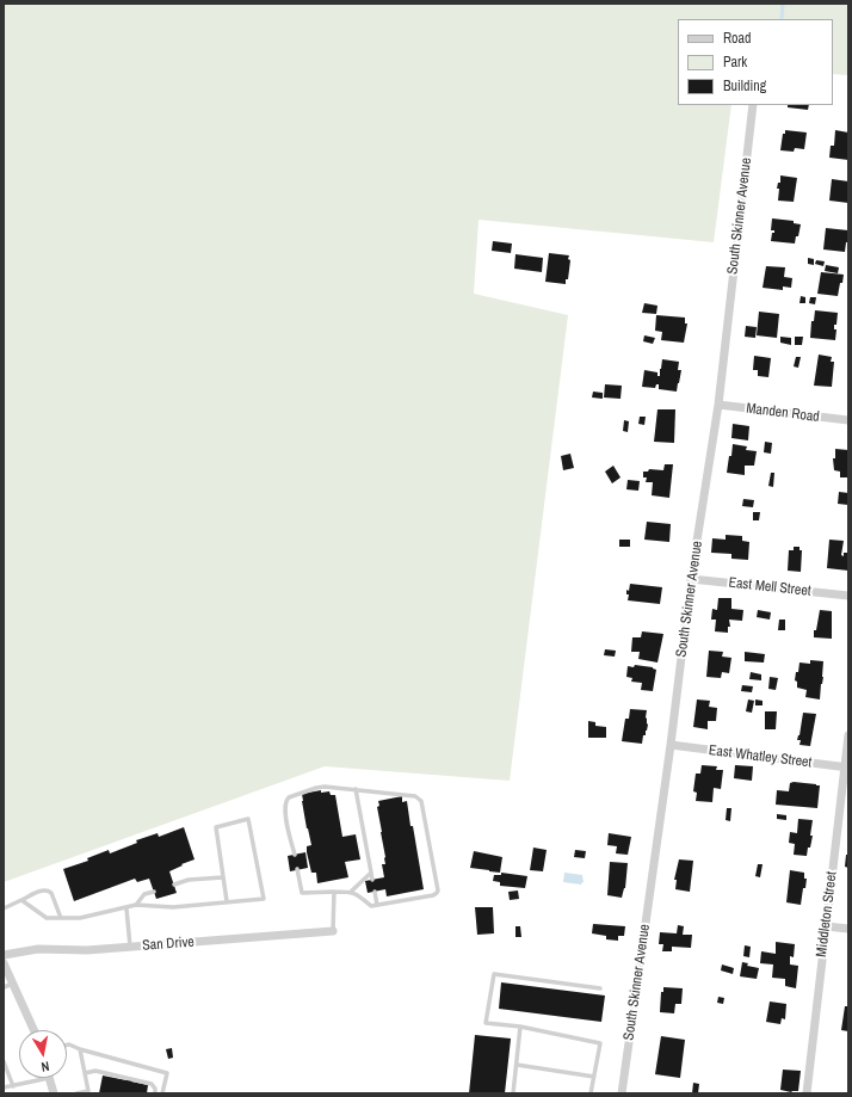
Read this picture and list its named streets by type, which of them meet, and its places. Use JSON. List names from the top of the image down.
{
  "streets": {
    "street": [
      "South Skinner Avenue",
      "Manden Road",
      "East Mell Street",
      "East Whatley Street",
      "Middleton Street",
      "San Drive"
    ]
  },
  "crossings": [
    ["South Skinner Avenue", "Manden Road"],
    ["South Skinner Avenue", "East Mell Street"],
    ["South Skinner Avenue", "East Whatley Street"],
    ["East Whatley Street", "Middleton Street"]
  ],
  "legend": ["Road", "Park", "Building"],
  "north": "bottom"
}
